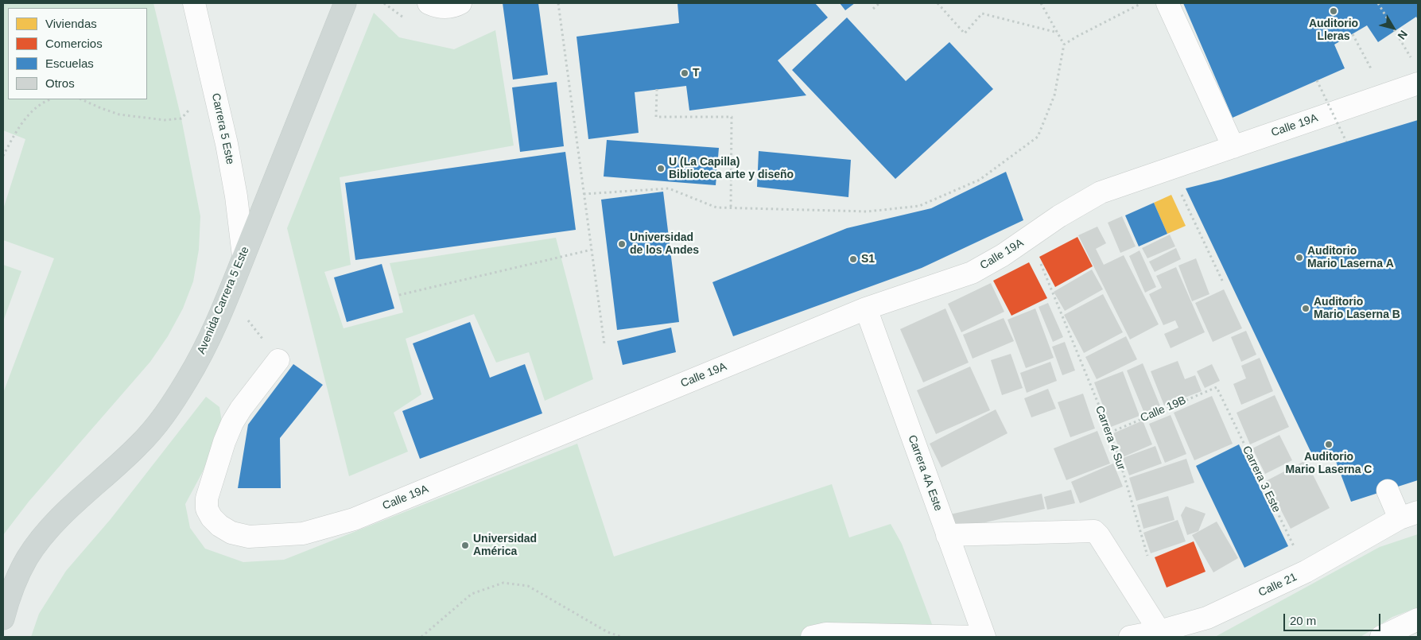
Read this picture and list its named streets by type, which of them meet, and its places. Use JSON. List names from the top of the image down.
{
  "streets": {
    "main road": ["Avenida Carrera 5 Este"],
    "street": [
      "Calle 19A",
      "Carrera 5 Este",
      "Carrera 4A Este",
      "Calle 21"
    ],
    "path": ["Calle 19B", "Carrera 4 Sur", "Carrera 3 Este"]
  },
  "crossings": [
    ["Calle 19A", "Carrera 4A Este"],
    ["Carrera 5 Este", "Avenida Carrera 5 Este"],
    ["Calle 19B", "Carrera 4 Sur"],
    ["Calle 19B", "Carrera 3 Este"],
    ["Carrera 3 Este", "Calle 21"]
  ],
  "places": [
    "Auditorio Lleras",
    "T",
    "U (La Capilla) Biblioteca arte y diseño",
    "Universidad de los Andes",
    "Auditorio Mario Laserna A",
    "S1",
    "Auditorio Mario Laserna B",
    "Auditorio Mario Laserna C",
    "Universidad América"
  ],
  "legend": [
    "Viviendas",
    "Comercios",
    "Escuelas",
    "Otros"
  ],
  "scale_bar": "20 m",
  "north": "bottom right"
}
